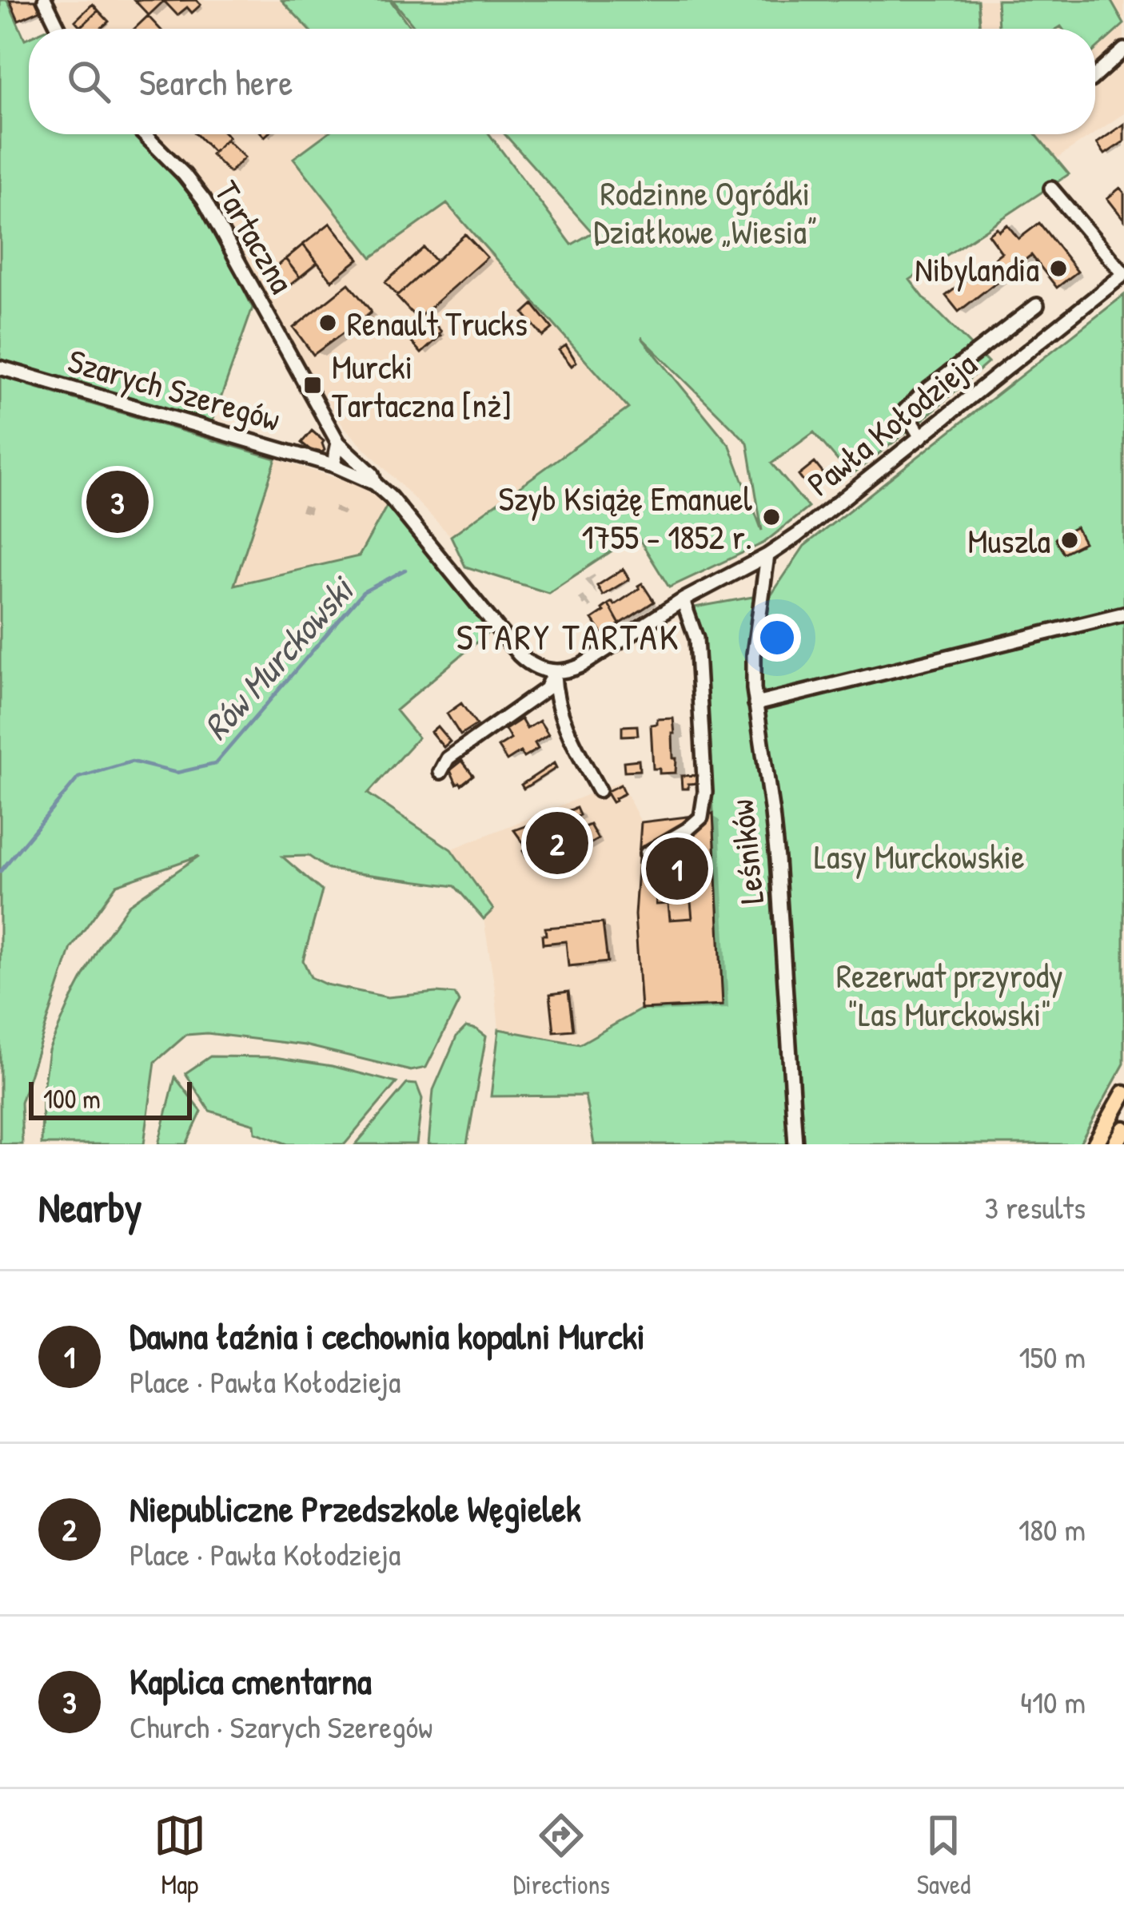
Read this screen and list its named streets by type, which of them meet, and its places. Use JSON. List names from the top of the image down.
{
  "streets": {
    "street": [
      "Tartaczna",
      "Szarych Szeregów",
      "Pawła Kołodzieja",
      "Leśników"
    ]
  },
  "crossings": [
    ["Tartaczna", "Szarych Szeregów"],
    ["Tartaczna", "Pawła Kołodzieja"],
    ["Pawła Kołodzieja", "Leśników"]
  ],
  "districts": ["STARY TARTAK"],
  "water": ["Rów Murckowski"],
  "parks": ["Rodzinne Ogródki Działkowe „Wiesia”", "Lasy Murckowskie", "Rezerwat przyrody \"Las Murckowski\""],
  "places": {
    "other": [
      "Nibylandia",
      "Renault Trucks",
      "Szyb Książę Emanuel 1755 - 1852 r.",
      "Muszla"
    ],
    "transit": ["Murcki Tartaczna [nż]"]
  },
  "scale_bar": "100 m",
  "page": {
    "search": "Search here",
    "pins": ["3", "2", "1"],
    "scale": "100 m",
    "heading": ["Nearby", "3 results"],
    "list": [
      {
        "mark": "1",
        "name": "Dawna łaźnia i cechownia kopalni Murcki",
        "note": "Place · Pawła Kołodzieja",
        "value": "150 m"
      },
      {
        "mark": "2",
        "name": "Niepubliczne Przedszkole Węgielek",
        "note": "Place · Pawła Kołodzieja",
        "value": "180 m"
      },
      {
        "mark": "3",
        "name": "Kaplica cmentarna",
        "note": "Church · Szarych Szeregów",
        "value": "410 m"
      }
    ],
    "nav": ["Map", "Directions", "Saved"]
  }
}
